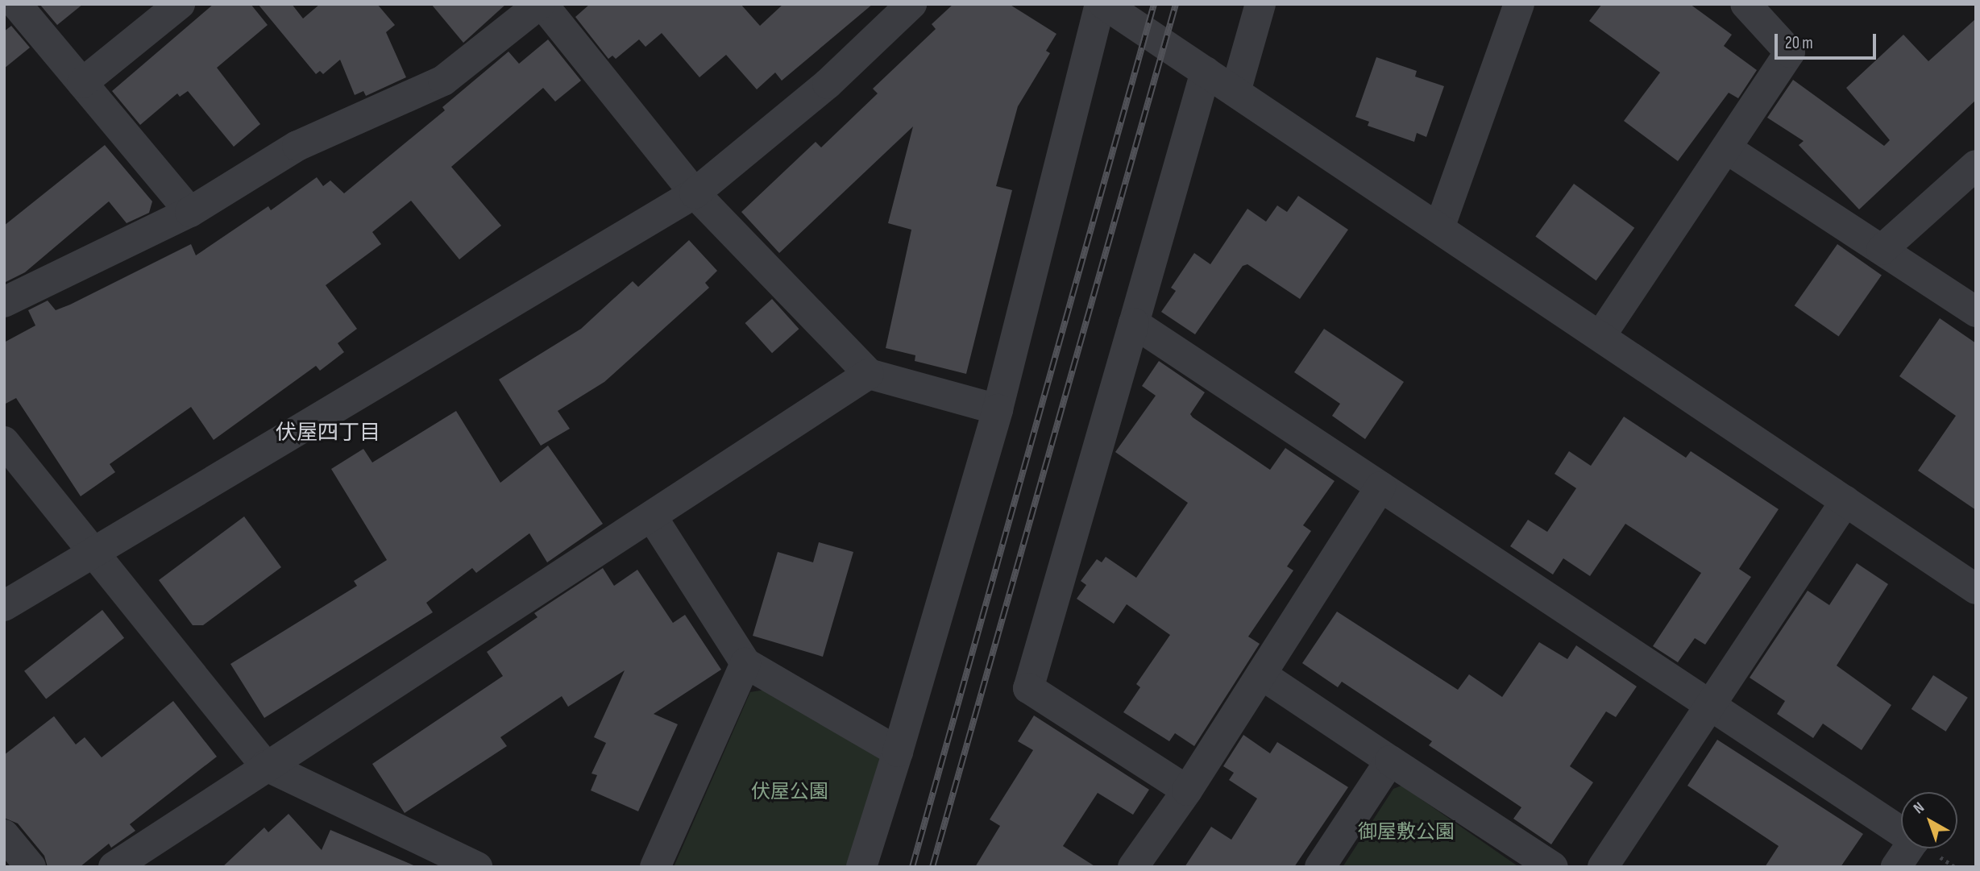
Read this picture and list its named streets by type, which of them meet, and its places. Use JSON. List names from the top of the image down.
{
  "districts": ["伏屋四丁目"],
  "parks": ["伏屋公園", "御屋敷公園"],
  "scale_bar": "20 m",
  "north": "top left"
}
